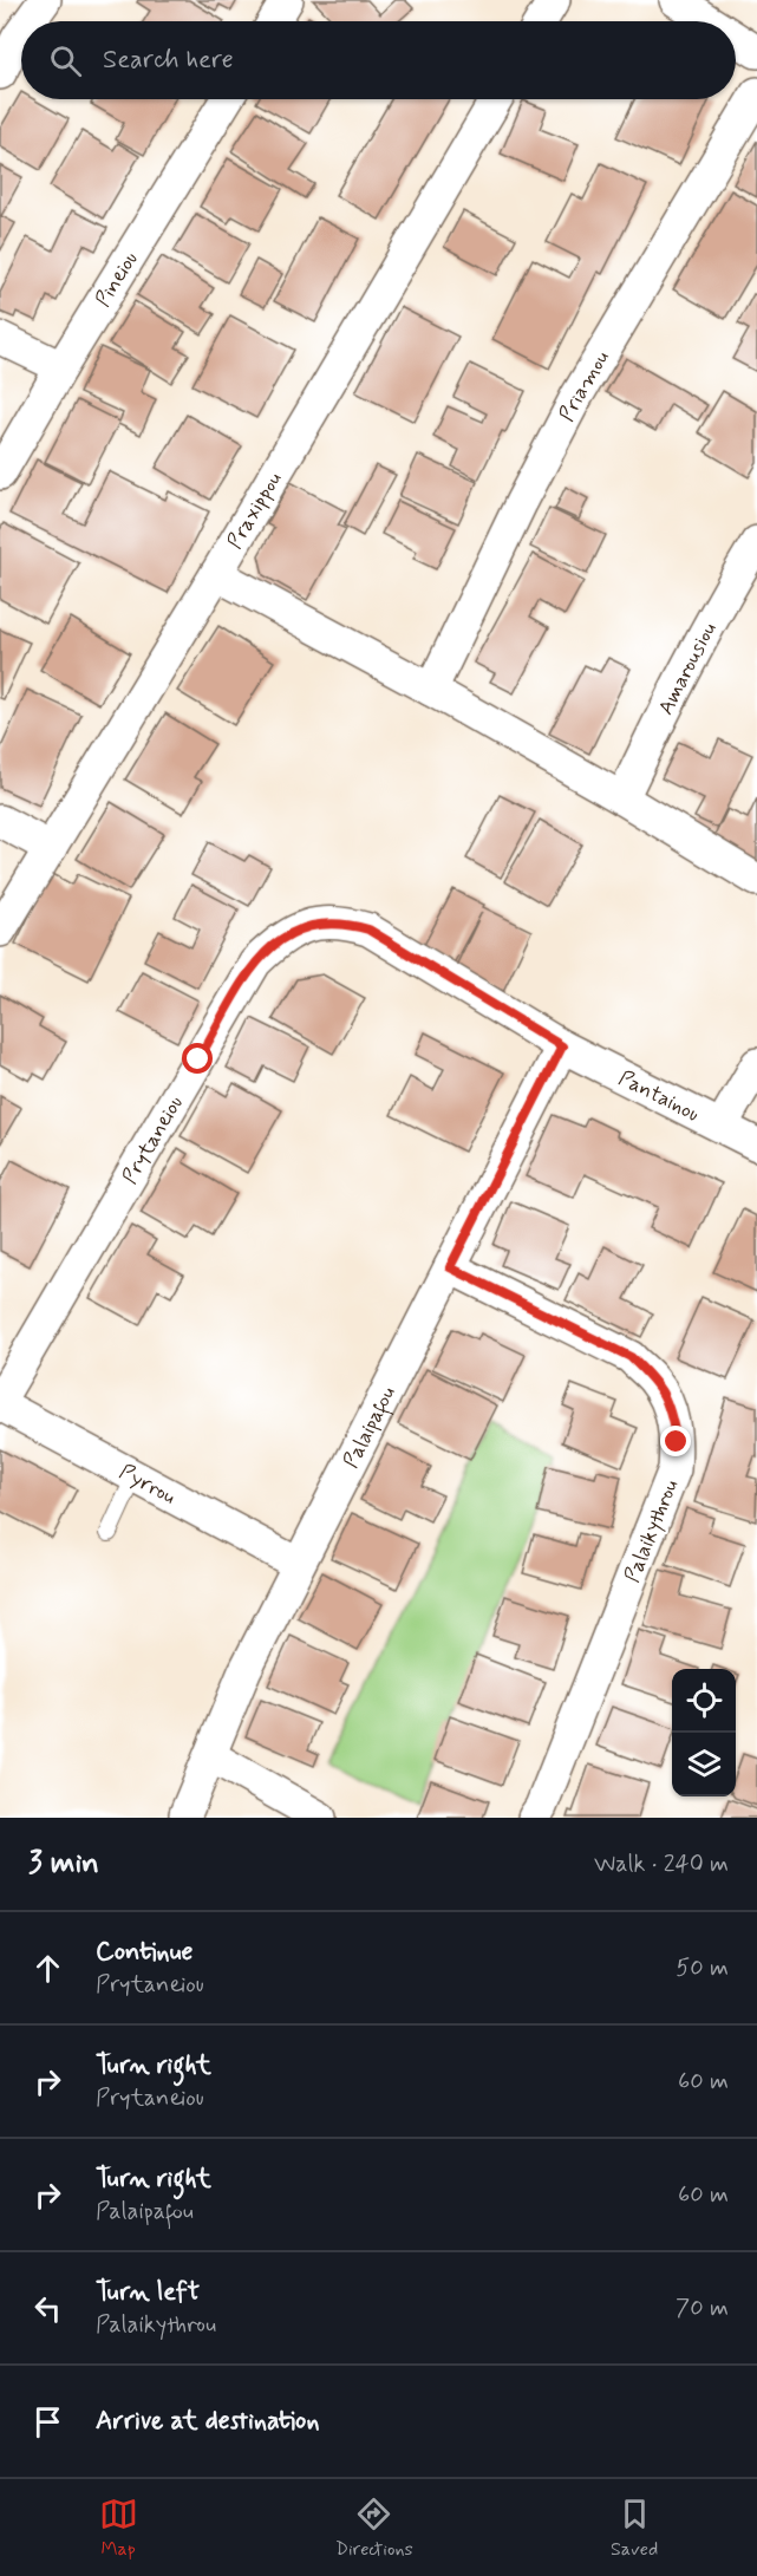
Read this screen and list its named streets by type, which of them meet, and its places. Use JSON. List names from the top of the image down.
{
  "streets": {
    "street": [
      "Pineiou",
      "Priamou",
      "Praxippou",
      "Amarousiou",
      "Pantainou",
      "Prytaneiou",
      "Palaipafou",
      "Pyrrou",
      "Palaikythrou"
    ]
  },
  "crossings": [
    ["Pantainou", "Prytaneiou"],
    ["Pantainou", "Palaipafou"],
    ["Prytaneiou", "Palaipafou"],
    ["Prytaneiou", "Pyrrou"],
    ["Palaipafou", "Pyrrou"],
    ["Palaipafou", "Palaikythrou"]
  ],
  "page": {
    "search": "Search here",
    "heading": ["3 min", "Walk · 240 m"],
    "list": [
      ["Continue", "Prytaneiou", "50 m"],
      ["Turn right", "Prytaneiou", "60 m"],
      ["Turn right", "Palaipafou", "60 m"],
      ["Turn left", "Palaikythrou", "70 m"],
      "Arrive at destination"
    ],
    "nav": ["Map", "Directions", "Saved"]
  }
}
